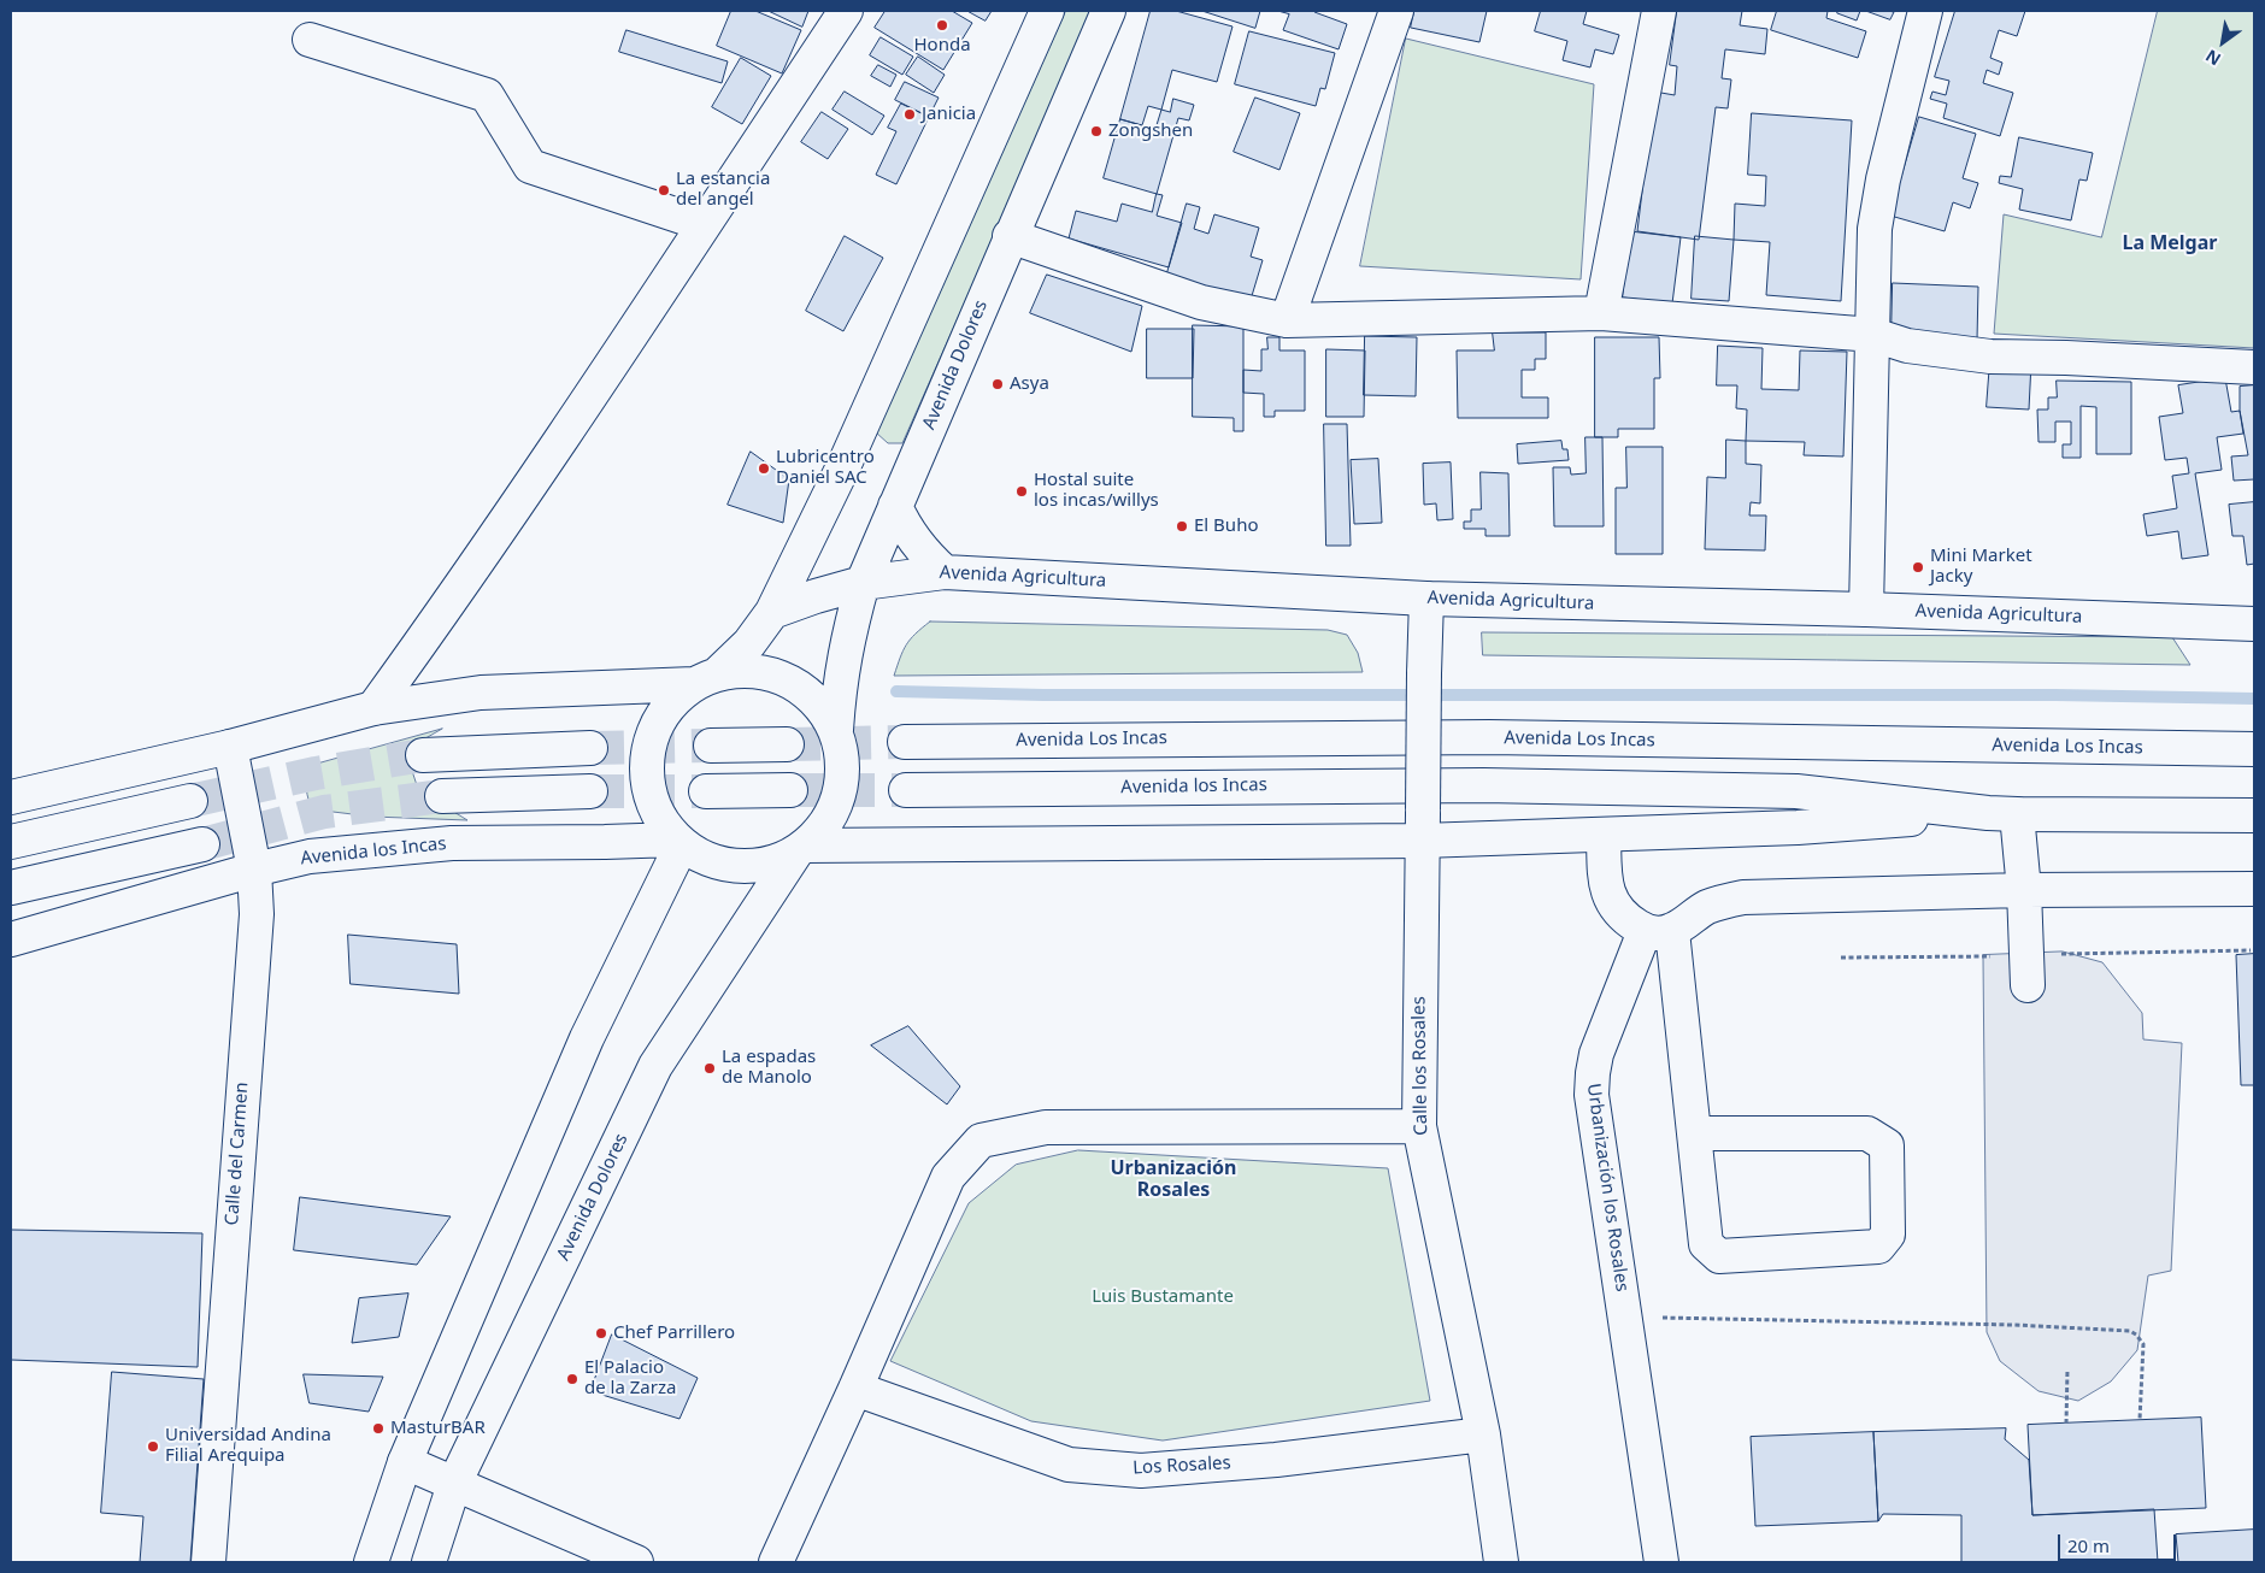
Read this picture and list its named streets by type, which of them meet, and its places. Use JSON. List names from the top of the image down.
{
  "streets": {
    "main road": [
      "Avenida Dolores",
      "Avenida Agricultura",
      "Avenida Los Incas",
      "Avenida los Incas",
      "Calle los Rosales",
      "Calle del Carmen",
      "Urbanización los Rosales",
      "Los Rosales"
    ]
  },
  "crossings": [
    ["Avenida Dolores", "Avenida Agricultura"],
    ["Avenida Dolores", "Avenida los Incas"],
    ["Avenida Agricultura", "Calle los Rosales"],
    ["Avenida los Incas", "Calle del Carmen"],
    ["Calle los Rosales", "Los Rosales"]
  ],
  "districts": ["La Melgar", "Urbanización Rosales"],
  "parks": ["Luis Bustamante"],
  "places": [
    "Honda",
    "Janicia",
    "Zongshen",
    "La estancia del angel",
    "Asya",
    "Lubricentro Daniel SAC",
    "Hostal suite los incas/willys",
    "El Buho",
    "Mini Market Jacky",
    "La espadas de Manolo",
    "Chef Parrillero",
    "El Palacio de la Zarza",
    "MasturBAR",
    "Universidad Andina Filial Arequipa"
  ],
  "scale_bar": "20 m",
  "north": "bottom left"
}
